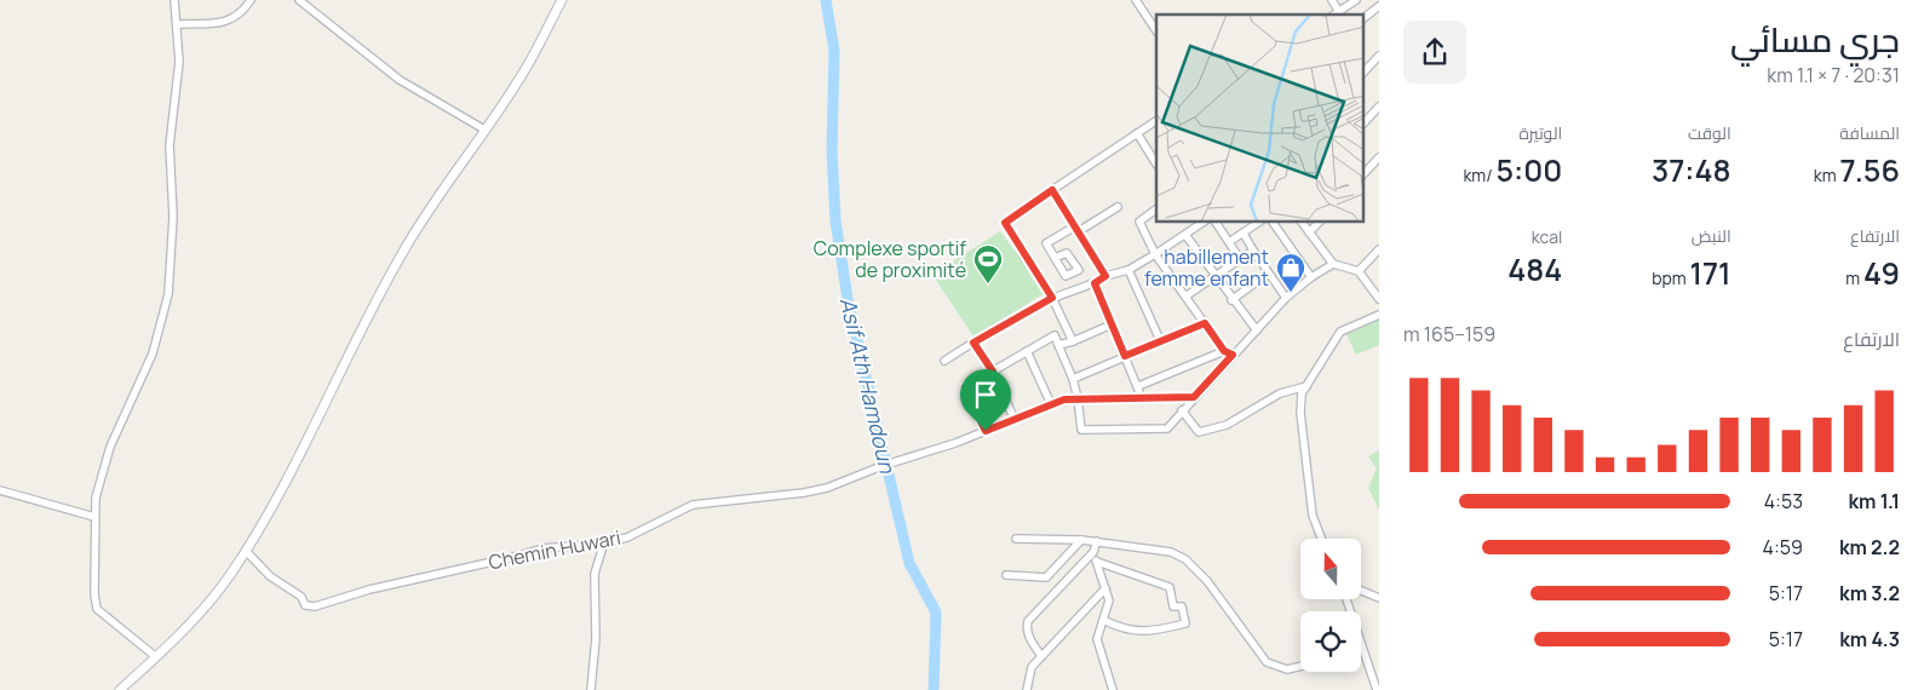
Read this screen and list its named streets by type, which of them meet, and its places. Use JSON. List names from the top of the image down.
{
  "streets": {
    "street": ["Chemin Huwari"]
  },
  "water": ["Asif Ath Hamdoun"],
  "places": {
    "sports": ["Complexe sportif de proximité"],
    "shop": ["habillement femme enfant"]
  },
  "north": "top",
  "page": {
    "heading": ["جري مسائي", "20:31 · 7 × 1.1 km"],
    "stats": [
      ["المسافة", "7.56 km"],
      ["الوقت", "37:48"],
      ["الوتيرة", "5:00 /km"],
      ["الارتفاع", "49 m"],
      ["النبض", "171 bpm"],
      ["kcal", "484"]
    ],
    "chart": ["الارتفاع", "159–165 m"],
    "list": [
      {
        "name": "1.1 km",
        "note": "4:53"
      },
      {
        "name": "2.2 km",
        "note": "4:59"
      },
      {
        "name": "3.2 km",
        "note": "5:17"
      },
      {
        "name": "4.3 km",
        "note": "5:17"
      }
    ]
  }
}
